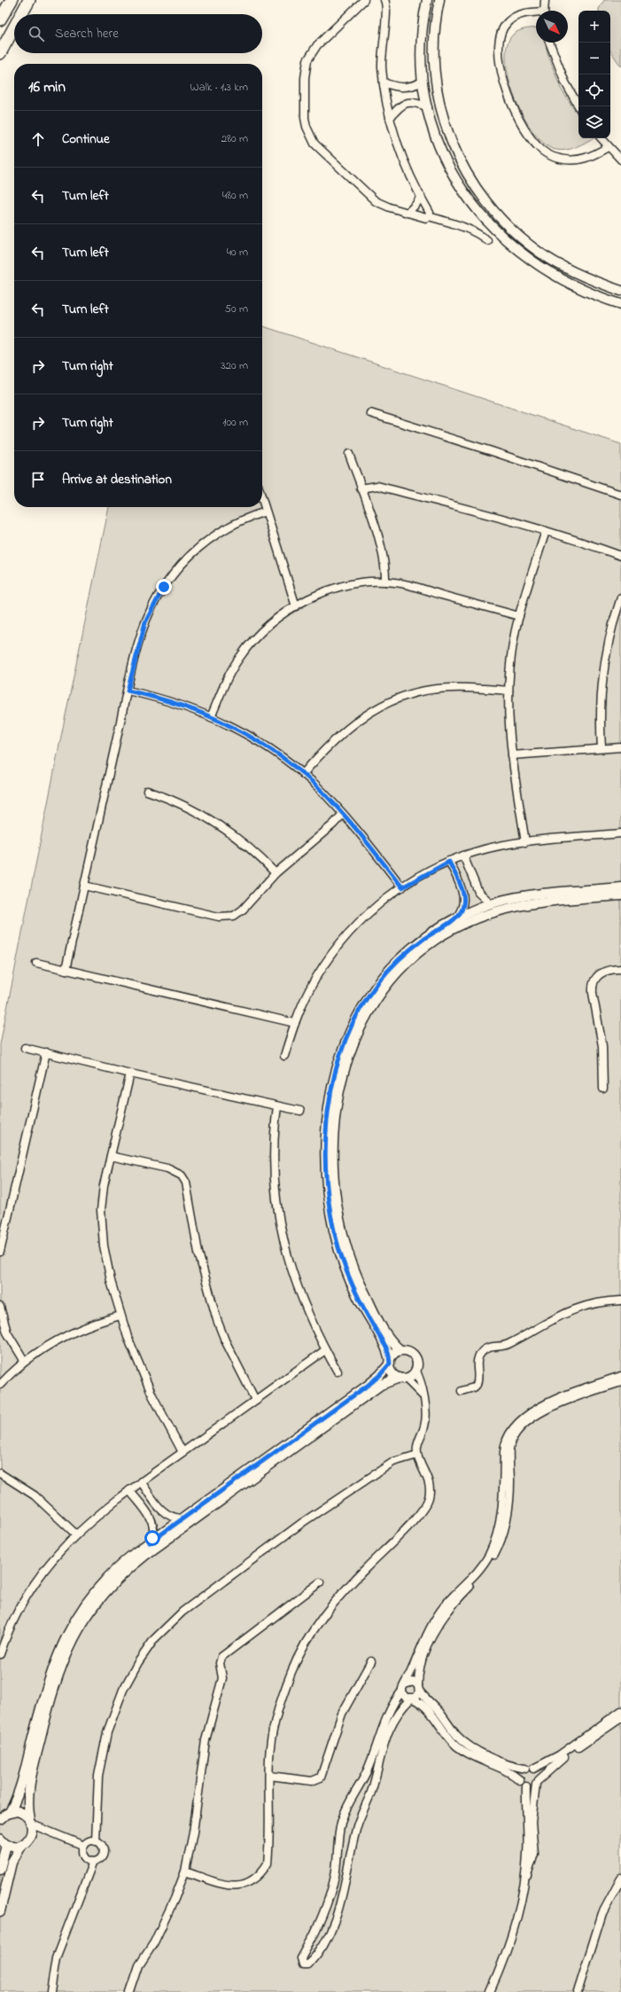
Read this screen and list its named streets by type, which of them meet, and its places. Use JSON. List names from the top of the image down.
{
  "north": "bottom right",
  "page": {
    "map_buttons": ["+", "−"],
    "search": "Search here",
    "heading": ["16 min", "Walk · 1.3 km"],
    "list": [
      ["Continue", "280 m"],
      ["Turn left", "480 m"],
      ["Turn left", "40 m"],
      ["Turn left", "50 m"],
      ["Turn right", "320 m"],
      ["Turn right", "100 m"],
      "Arrive at destination"
    ]
  }
}
